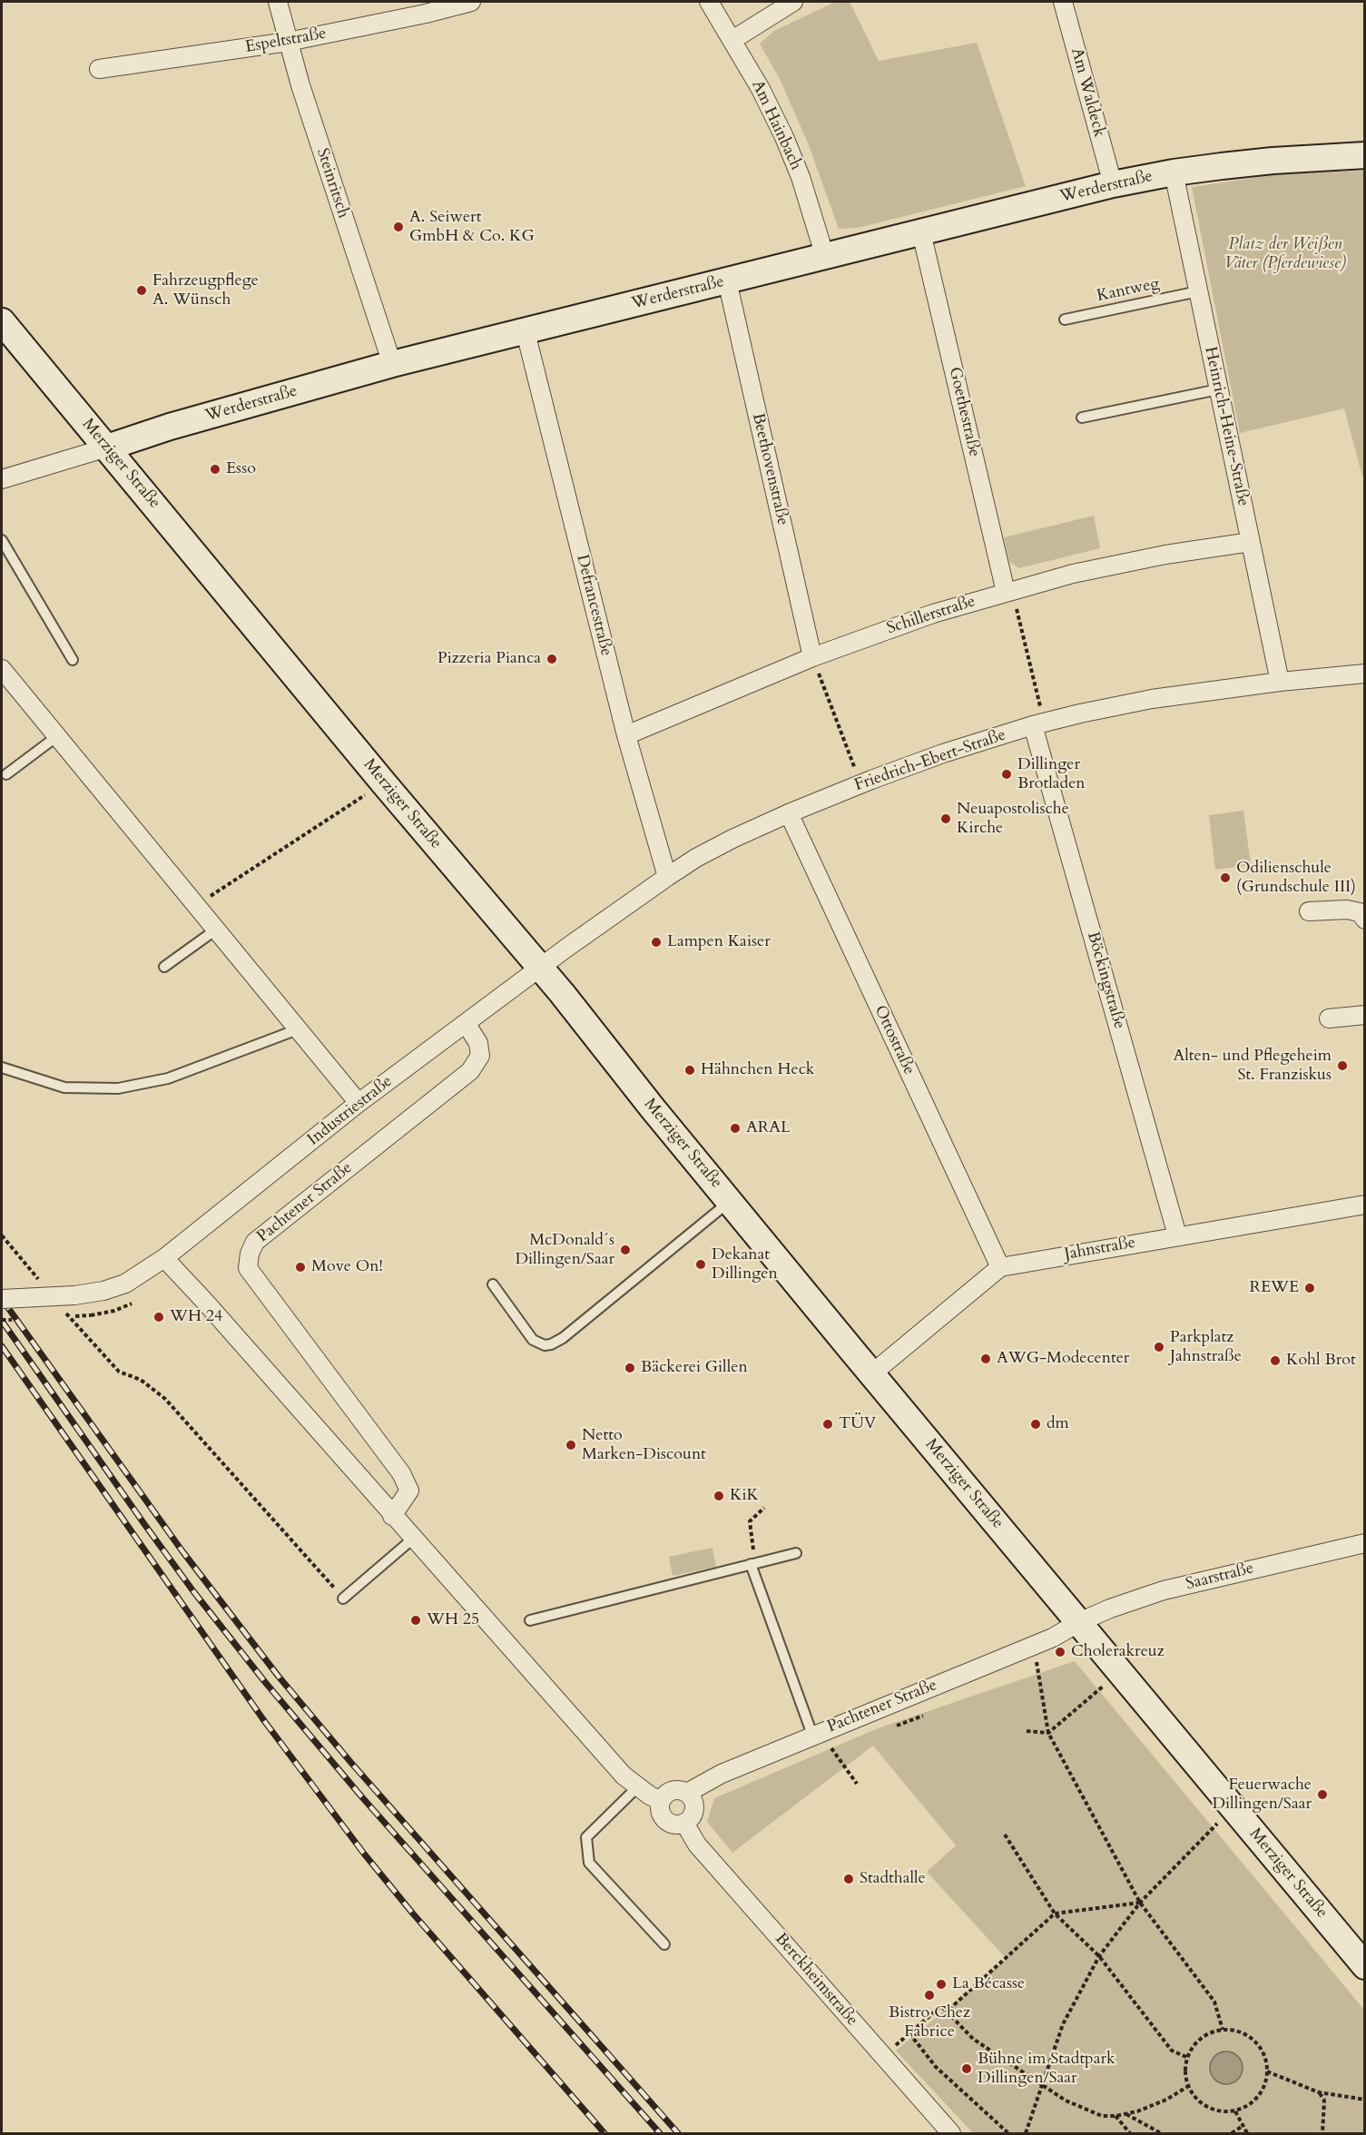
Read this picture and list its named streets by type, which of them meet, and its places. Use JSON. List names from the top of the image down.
{
  "streets": {
    "main road": ["Werderstraße", "Merziger Straße"],
    "street": [
      "Espeltstraße",
      "Am Waldeck",
      "Am Hainbach",
      "Steinritsch",
      "Goethestraße",
      "Heinrich-Heine-Straße",
      "Beethovenstraße",
      "Defrancestraße",
      "Schillerstraße",
      "Friedrich-Ebert-Straße",
      "Böckingstraße",
      "Ottostraße",
      "Industriestraße",
      "Pachtener Straße",
      "Jahnstraße",
      "Saarstraße",
      "Berckheimstraße"
    ],
    "lane": ["Kantweg"]
  },
  "crossings": [
    ["Espeltstraße", "Steinritsch"],
    ["Am Waldeck", "Werderstraße"],
    ["Am Hainbach", "Werderstraße"],
    ["Steinritsch", "Werderstraße"],
    ["Werderstraße", "Goethestraße"],
    ["Werderstraße", "Heinrich-Heine-Straße"],
    ["Werderstraße", "Merziger Straße"],
    ["Werderstraße", "Beethovenstraße"],
    ["Werderstraße", "Defrancestraße"],
    ["Kantweg", "Heinrich-Heine-Straße"],
    ["Goethestraße", "Schillerstraße"],
    ["Heinrich-Heine-Straße", "Schillerstraße"],
    ["Heinrich-Heine-Straße", "Friedrich-Ebert-Straße"],
    ["Merziger Straße", "Friedrich-Ebert-Straße"],
    ["Merziger Straße", "Industriestraße"],
    ["Merziger Straße", "Pachtener Straße"],
    ["Merziger Straße", "Jahnstraße"],
    ["Merziger Straße", "Saarstraße"],
    ["Beethovenstraße", "Schillerstraße"],
    ["Defrancestraße", "Schillerstraße"],
    ["Defrancestraße", "Friedrich-Ebert-Straße"],
    ["Friedrich-Ebert-Straße", "Böckingstraße"],
    ["Friedrich-Ebert-Straße", "Ottostraße"],
    ["Friedrich-Ebert-Straße", "Industriestraße"],
    ["Böckingstraße", "Jahnstraße"],
    ["Ottostraße", "Jahnstraße"],
    ["Industriestraße", "Pachtener Straße"],
    ["Pachtener Straße", "Saarstraße"],
    ["Pachtener Straße", "Berckheimstraße"]
  ],
  "parks": ["Platz der Weißen Väter (Pferdewiese)"],
  "places": [
    "A. Seiwert GmbH & Co. KG",
    "Fahrzeugpflege A. Wünsch",
    "Esso",
    "Pizzeria Pianca",
    "Dillinger Brotladen",
    "Neuapostolische Kirche",
    "Odilienschule (Grundschule III)",
    "Lampen Kaiser",
    "Alten- und Pflegeheim St. Franziskus",
    "Hähnchen Heck",
    "ARAL",
    "McDonald´s Dillingen/Saar",
    "Dekanat Dillingen",
    "Move On!",
    "REWE",
    "WH 24",
    "Parkplatz Jahnstraße",
    "AWG-Modecenter",
    "Kohl Brot",
    "Bäckerei Gillen",
    "TÜV",
    "dm",
    "Netto Marken-Discount",
    "KiK",
    "WH 25",
    "Cholerakreuz",
    "Feuerwache Dillingen/Saar",
    "Stadthalle",
    "La Bécasse",
    "Bistro Chez Fabrice",
    "Bühne im Stadtpark Dillingen/Saar"
  ]
}
